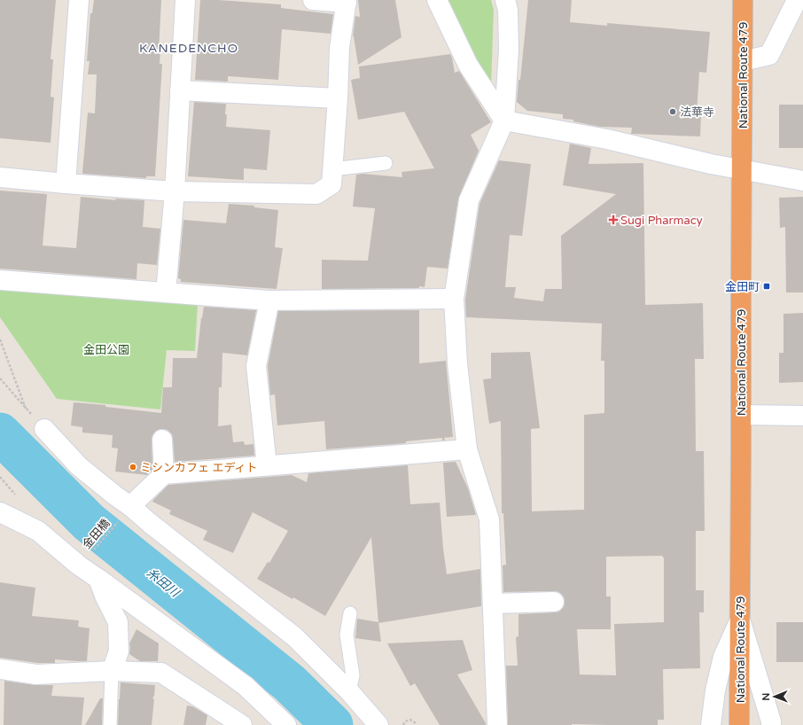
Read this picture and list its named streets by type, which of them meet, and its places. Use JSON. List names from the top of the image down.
{
  "streets": {
    "highway": ["National Route 479"],
    "path": ["金田橋"]
  },
  "districts": ["KANEDENCHO"],
  "water": ["糸田川"],
  "parks": ["金田公園"],
  "places": {
    "other": ["法華寺", "ミシンカフェ エディト"],
    "health": ["Sugi Pharmacy"],
    "transit": ["金田町"]
  },
  "north": "left"
}
